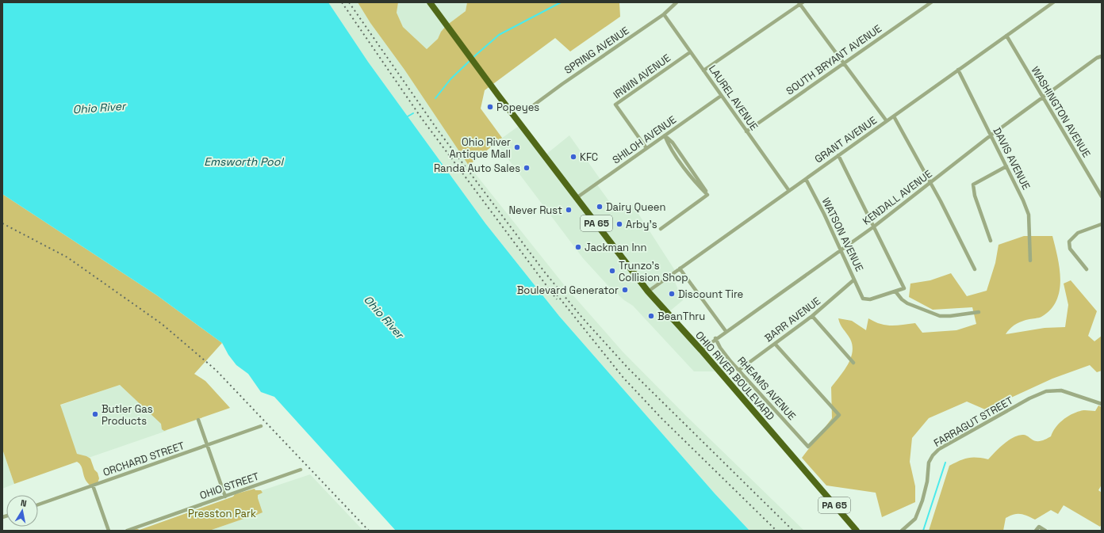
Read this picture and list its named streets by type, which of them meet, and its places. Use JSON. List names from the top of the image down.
{
  "streets": {
    "highway": ["PA 65", "OHIO RIVER BOULEVARD"],
    "street": [
      "SPRING AVENUE",
      "SOUTH BRYANT AVENUE",
      "IRWIN AVENUE",
      "LAUREL AVENUE",
      "WASHINGTON AVENUE",
      "SHILOH AVENUE",
      "GRANT AVENUE",
      "DAVIS AVENUE",
      "KENDALL AVENUE",
      "WATSON AVENUE",
      "BARR AVENUE",
      "RHEAMS AVENUE",
      "FARRAGUT STREET",
      "ORCHARD STREET",
      "OHIO STREET"
    ]
  },
  "crossings": [
    ["SPRING AVENUE", "LAUREL AVENUE"],
    ["SOUTH BRYANT AVENUE", "LAUREL AVENUE"],
    ["IRWIN AVENUE", "LAUREL AVENUE"],
    ["IRWIN AVENUE", "SHILOH AVENUE"],
    ["LAUREL AVENUE", "SHILOH AVENUE"],
    ["LAUREL AVENUE", "GRANT AVENUE"],
    ["WASHINGTON AVENUE", "GRANT AVENUE"],
    ["WASHINGTON AVENUE", "KENDALL AVENUE"],
    ["SHILOH AVENUE", "OHIO RIVER BOULEVARD"],
    ["GRANT AVENUE", "DAVIS AVENUE"],
    ["GRANT AVENUE", "WATSON AVENUE"],
    ["GRANT AVENUE", "OHIO RIVER BOULEVARD"],
    ["DAVIS AVENUE", "KENDALL AVENUE"],
    ["KENDALL AVENUE", "WATSON AVENUE"],
    ["KENDALL AVENUE", "OHIO RIVER BOULEVARD"],
    ["KENDALL AVENUE", "RHEAMS AVENUE"],
    ["WATSON AVENUE", "BARR AVENUE"],
    ["BARR AVENUE", "RHEAMS AVENUE"]
  ],
  "water": ["Ohio River", "Emsworth Pool"],
  "parks": ["Presston Park"],
  "places": [
    "Popeyes",
    "Ohio River Antique Mall",
    "KFC",
    "Randa Auto Sales",
    "Dairy Queen",
    "Never Rust",
    "Arby's",
    "Jackman Inn",
    "Trunzo's Collision Shop",
    "Boulevard Generator",
    "Discount Tire",
    "BeanThru",
    "Butler Gas Products"
  ],
  "north": "top"
}
